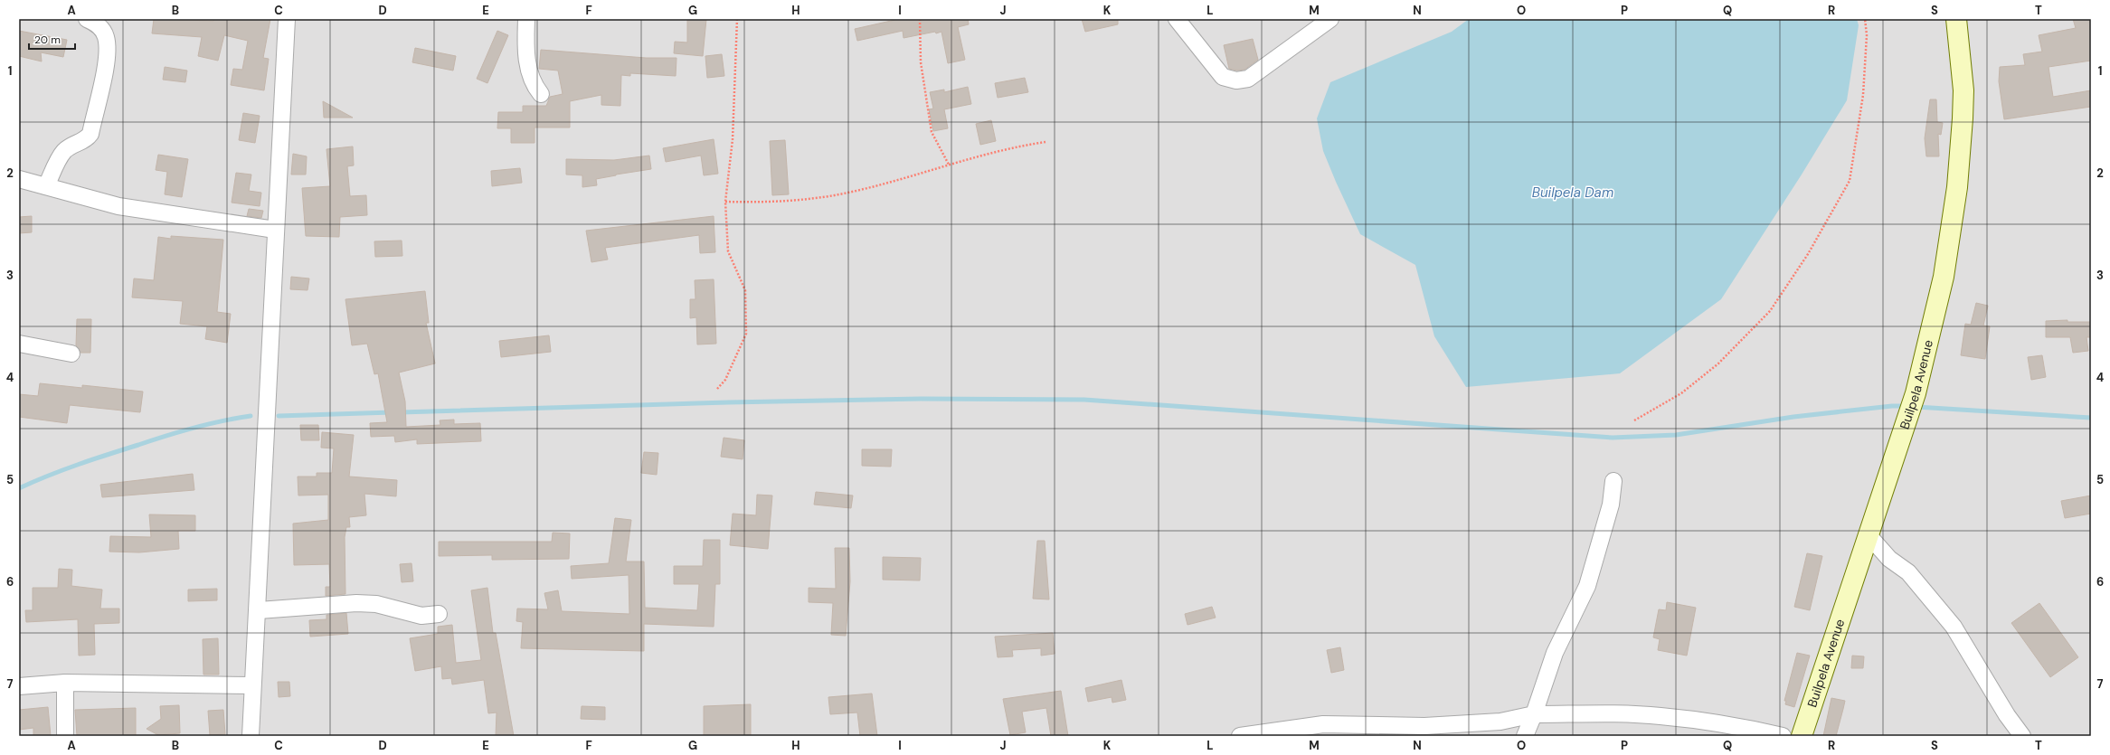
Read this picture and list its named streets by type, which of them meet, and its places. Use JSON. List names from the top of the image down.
{
  "streets": {
    "street": ["Builpela Avenue"]
  },
  "water": ["Builpela Dam"],
  "scale_bar": "20 m",
  "grid": {
    "columns": [
      "A",
      "B",
      "C",
      "D",
      "E",
      "F",
      "G",
      "H",
      "I",
      "J",
      "K",
      "L",
      "M",
      "N",
      "O",
      "P",
      "Q",
      "R",
      "S",
      "T"
    ],
    "rows": [
      "1",
      "2",
      "3",
      "4",
      "5",
      "6",
      "7"
    ]
  }
}
